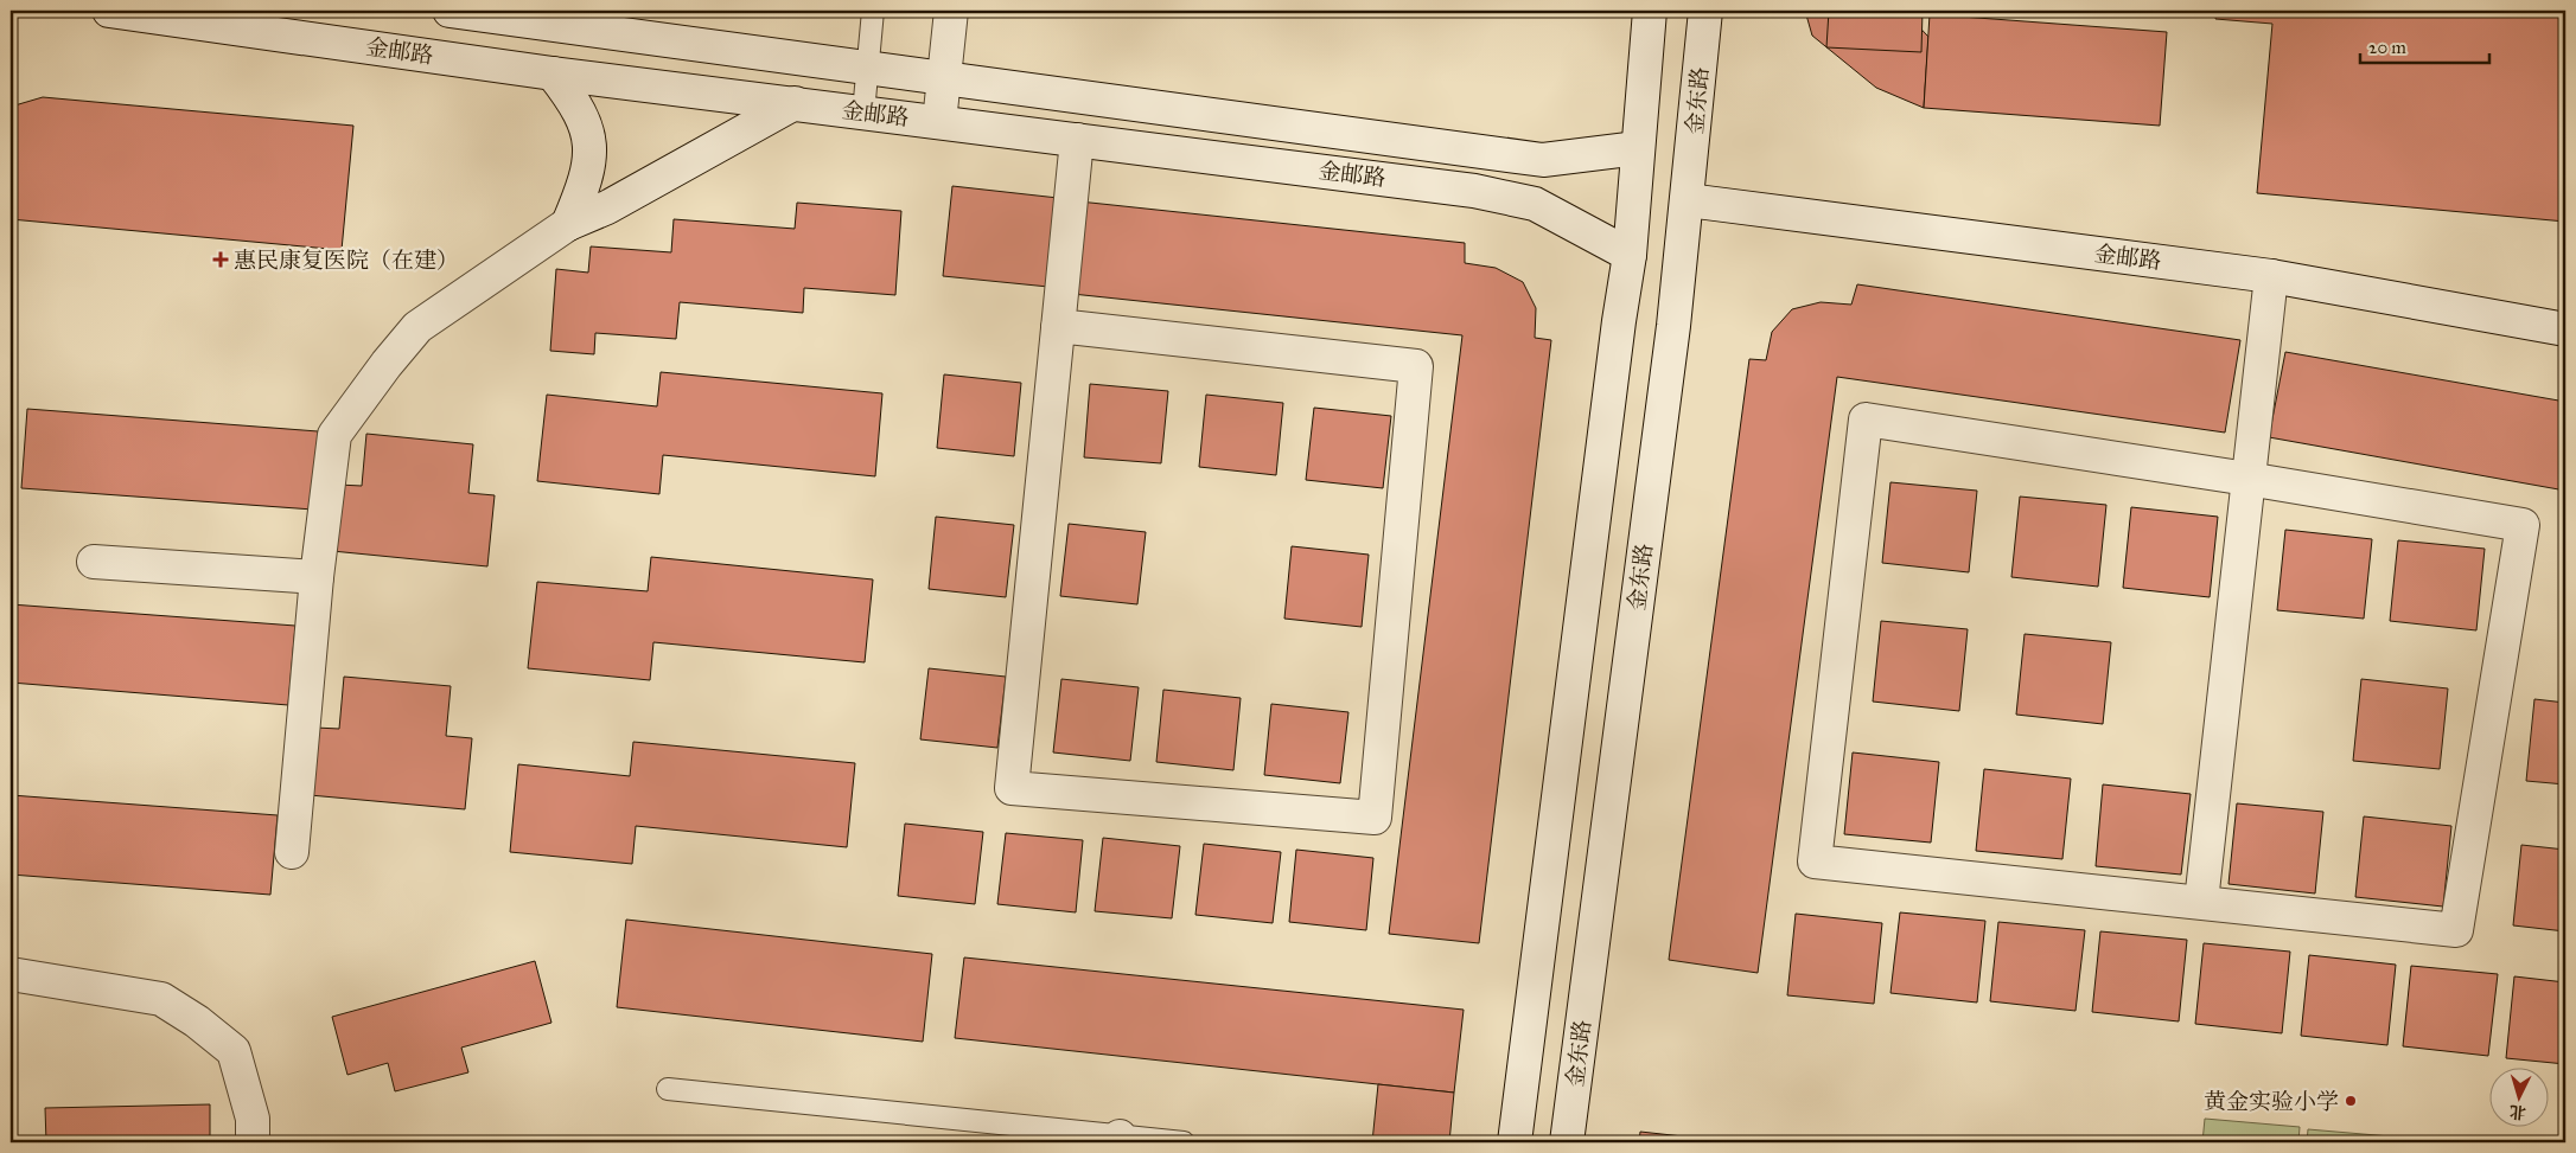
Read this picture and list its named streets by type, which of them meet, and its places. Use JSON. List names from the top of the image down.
{
  "streets": {
    "street": ["金邮路", "金东路"]
  },
  "crossings": [
    ["金邮路", "金东路"]
  ],
  "places": {
    "health": ["惠民康复医院（在建）"],
    "other": ["黄金实验小学"]
  },
  "scale_bar": "20 m",
  "north": "bottom"
}
